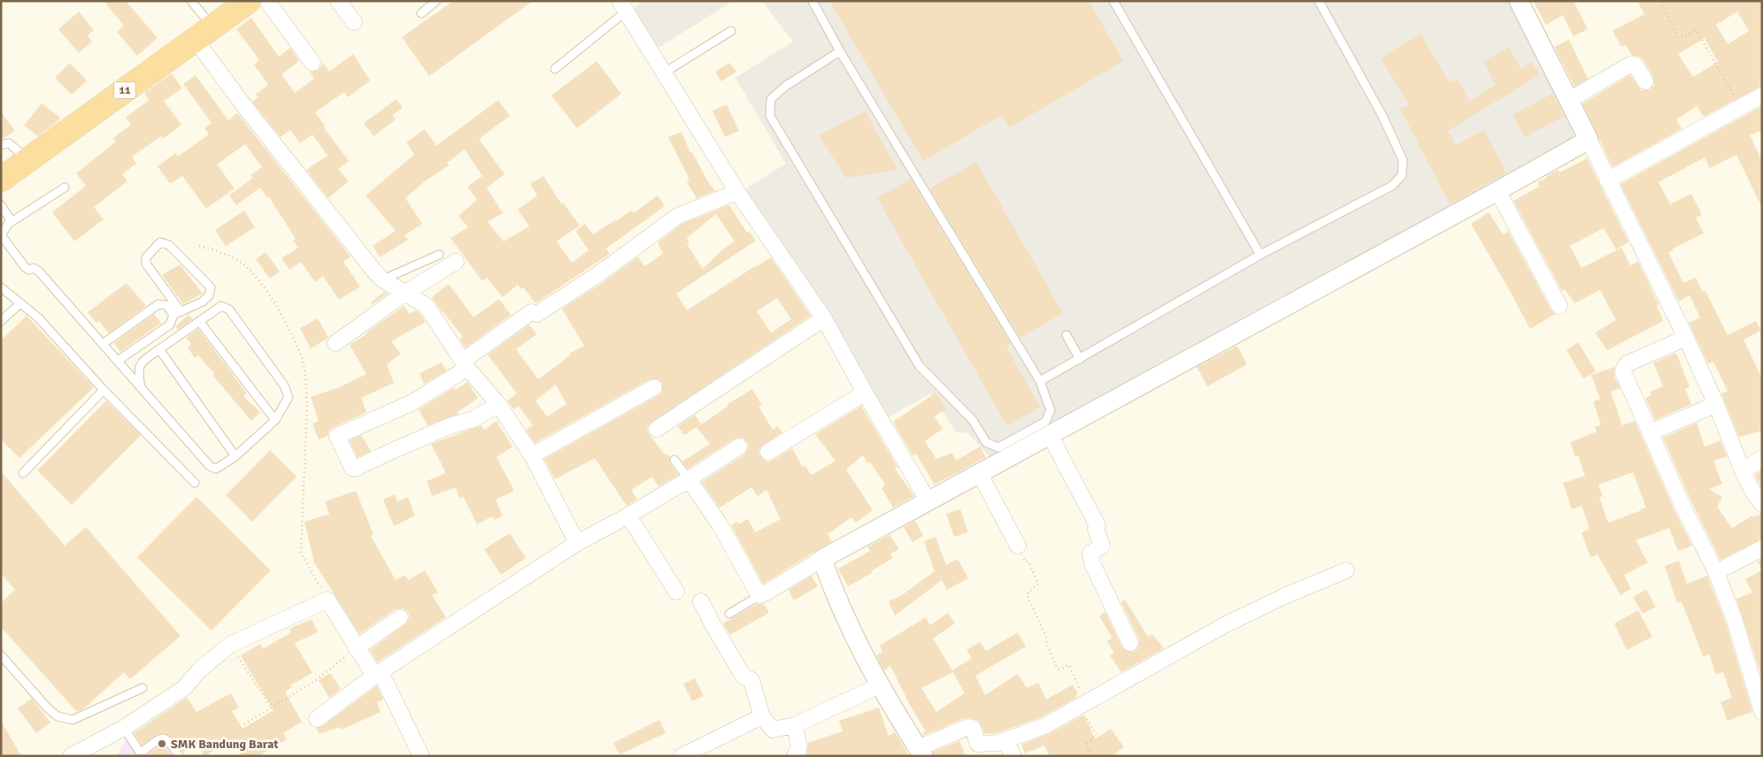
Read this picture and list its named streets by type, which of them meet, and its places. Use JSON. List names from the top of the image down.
{
  "streets": {
    "highway": ["11"]
  },
  "places": ["SMK Bandung Barat"]
}
